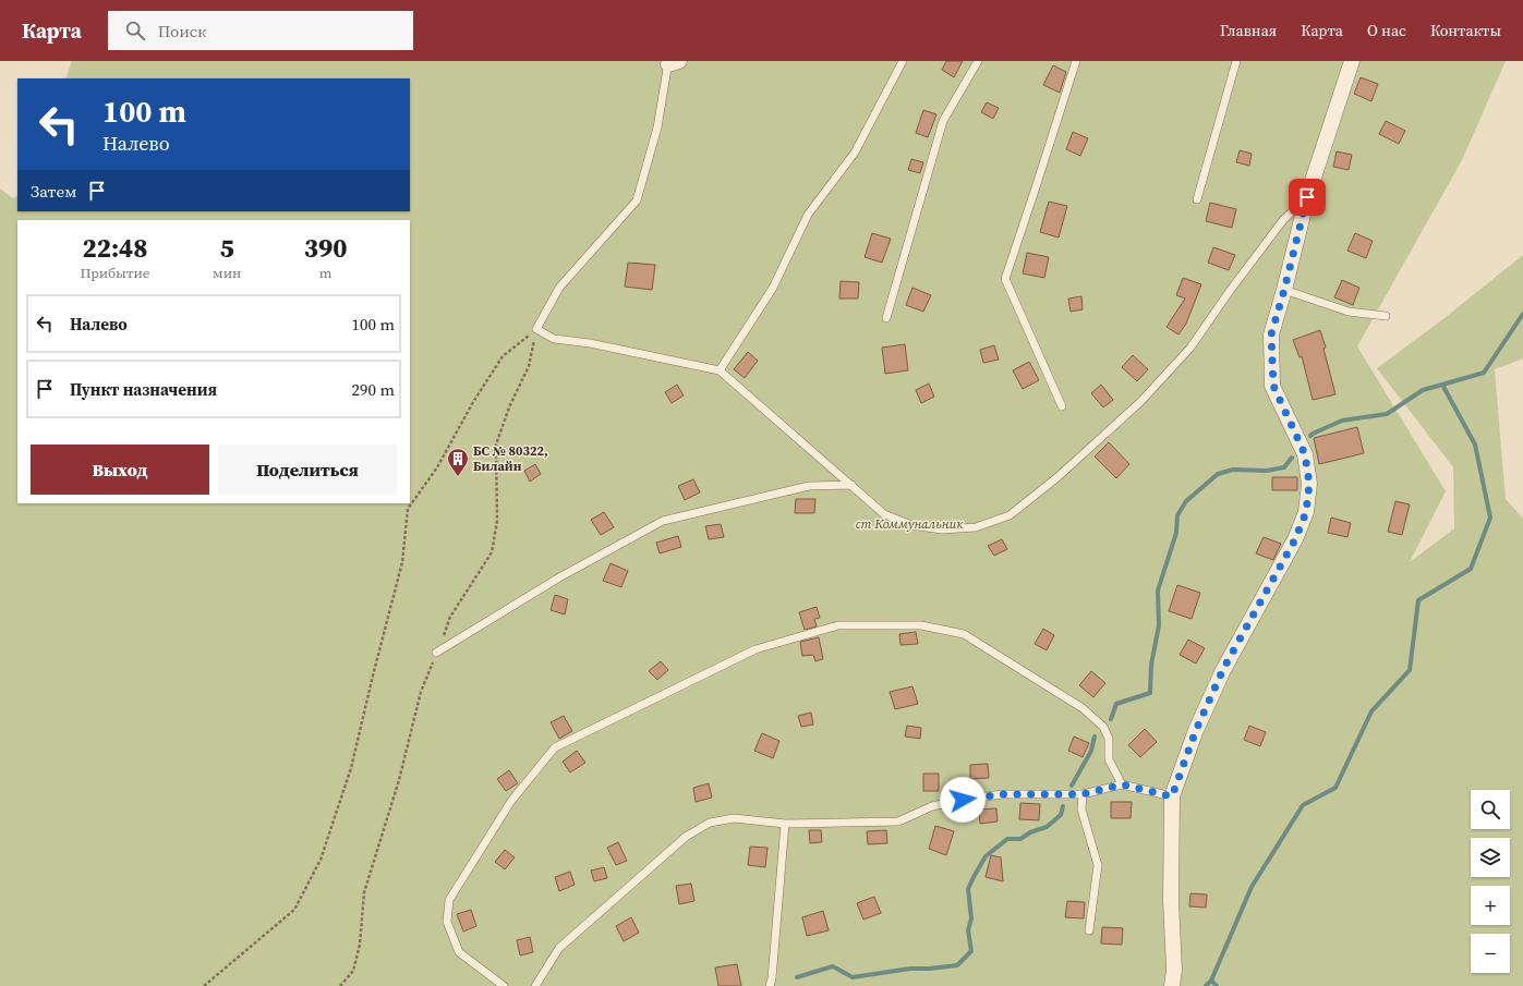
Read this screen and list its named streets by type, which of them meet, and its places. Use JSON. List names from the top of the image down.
{
  "parks": ["ст Коммунальник"],
  "places": {
    "building": ["БС № 80322, Билайн"]
  },
  "page": {
    "header": "Карта",
    "search": "Поиск",
    "nav": [
      "Главная",
      "Карта",
      "О нас",
      "Контакты"
    ],
    "turn": ["100 m", "Налево"],
    "then": "Затем",
    "eta": [
      "22:48",
      "Прибытие",
      "5",
      "мин",
      "390",
      "m"
    ],
    "list": [
      {
        "name": "Налево",
        "value": "100 m"
      },
      {
        "name": "Пункт назначения",
        "value": "290 m"
      }
    ],
    "buttons": ["Выход", "Поделиться"],
    "map_buttons": ["+", "−"]
  }
}
